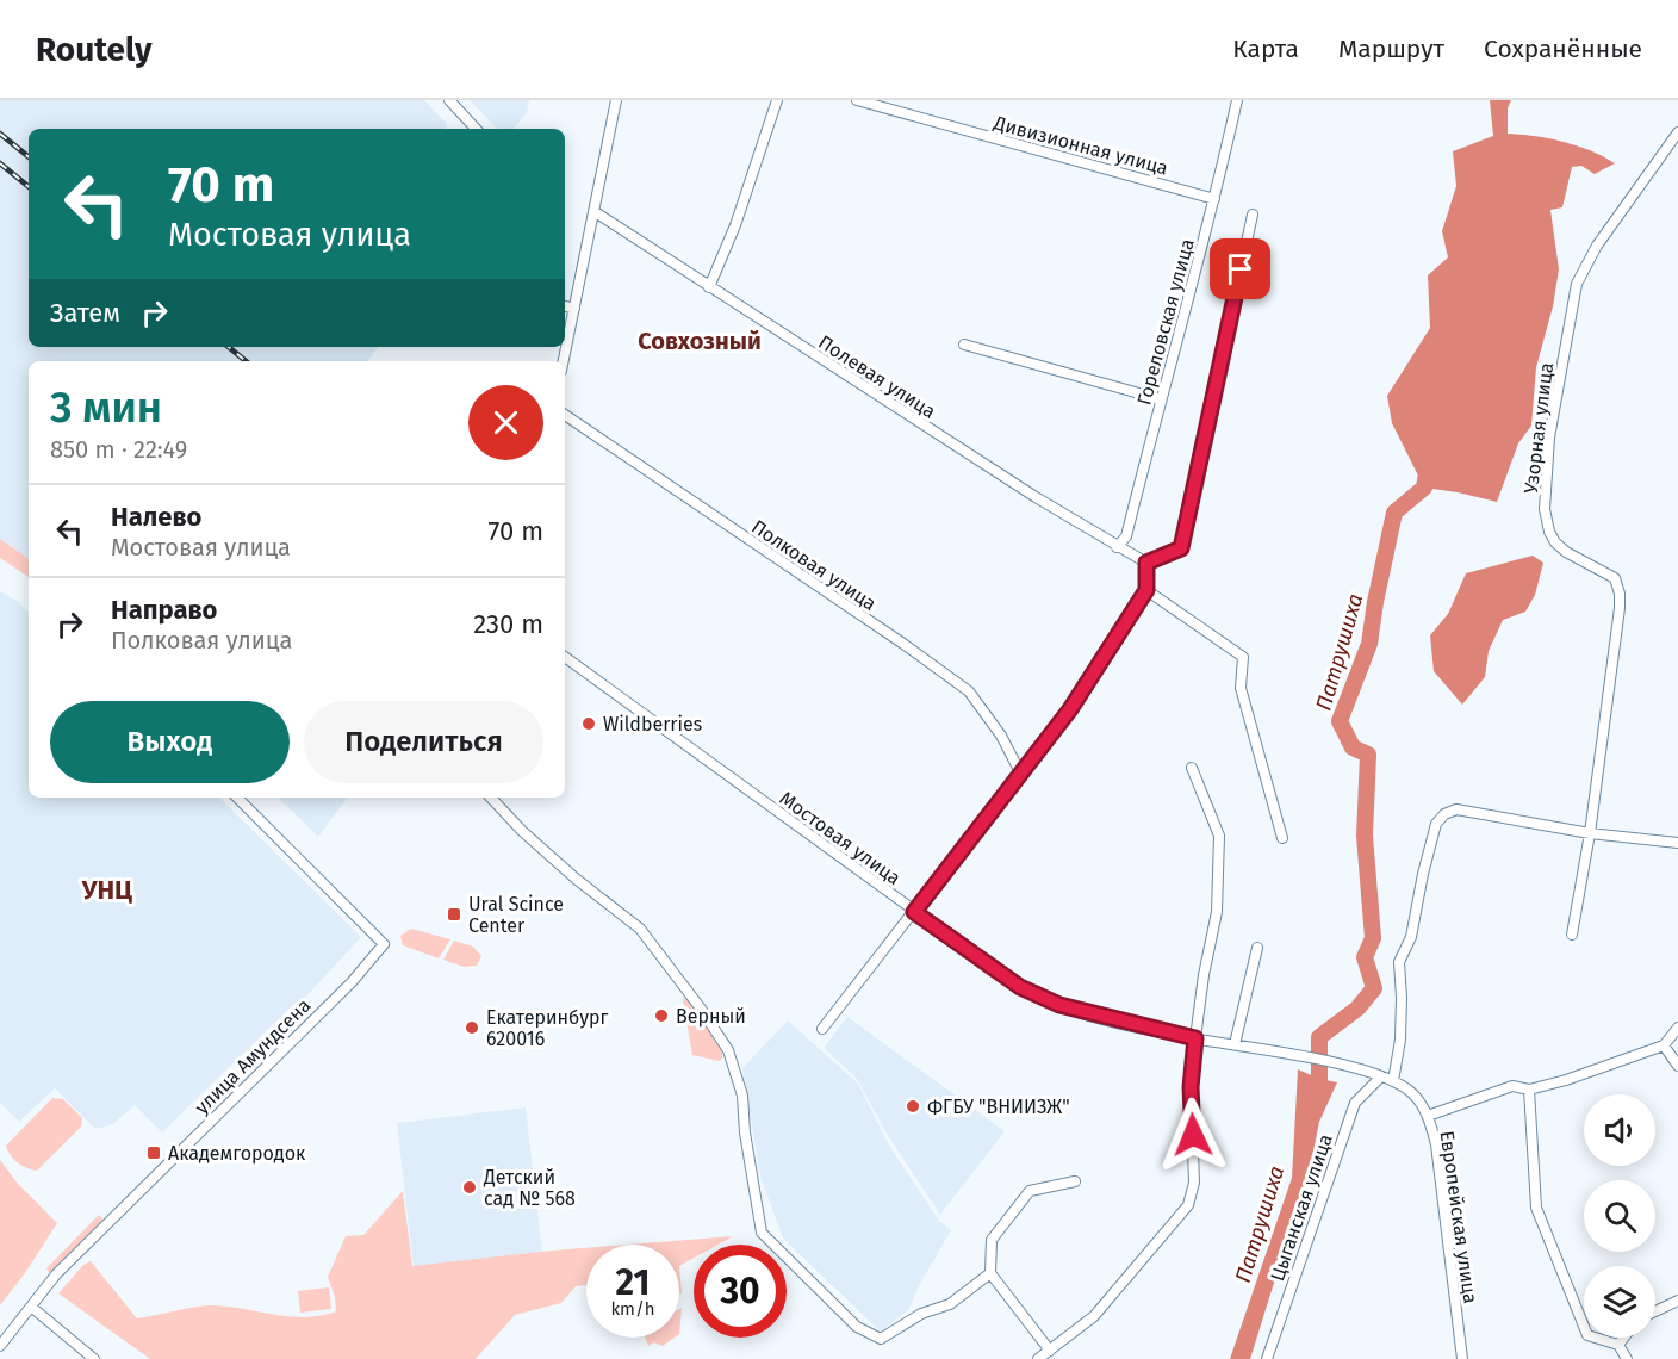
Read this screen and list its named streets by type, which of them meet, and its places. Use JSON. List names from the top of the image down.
{
  "streets": {
    "street": [
      "Дивизионная улица",
      "Гореловская улица",
      "Полевая улица",
      "Узорная улица",
      "Полковая улица",
      "Мостовая улица",
      "улица Амундсена",
      "Цыганская улица",
      "Европейская улица"
    ]
  },
  "crossings": [
    ["Дивизионная улица", "Гореловская улица"],
    ["Гореловская улица", "Полевая улица"],
    ["Мостовая улица", "Европейская улица"],
    ["Цыганская улица", "Европейская улица"]
  ],
  "districts": ["Совхозный", "УНЦ"],
  "water": ["Патрушиха"],
  "places": {
    "other": [
      "Wildberries",
      "Верный",
      "Екатеринбург 620016",
      "ФГБУ \"ВНИИЗЖ\"",
      "Детский сад № 568"
    ],
    "transit": ["Ural Scince Center", "Академгородок"]
  },
  "page": {
    "header": "Routely",
    "nav": ["Карта", "Маршрут", "Сохранённые"],
    "turn": ["70 m", "Мостовая улица"],
    "then": "Затем",
    "heading": ["3 мин", "850 m · 22:49"],
    "list": [
      {
        "name": "Налево",
        "note": "Мостовая улица",
        "value": "70 m"
      },
      {
        "name": "Направо",
        "note": "Полковая улица",
        "value": "230 m"
      }
    ],
    "buttons": ["Выход", "Поделиться"],
    "speed": "21 km/h",
    "limit": "30"
  }
}
